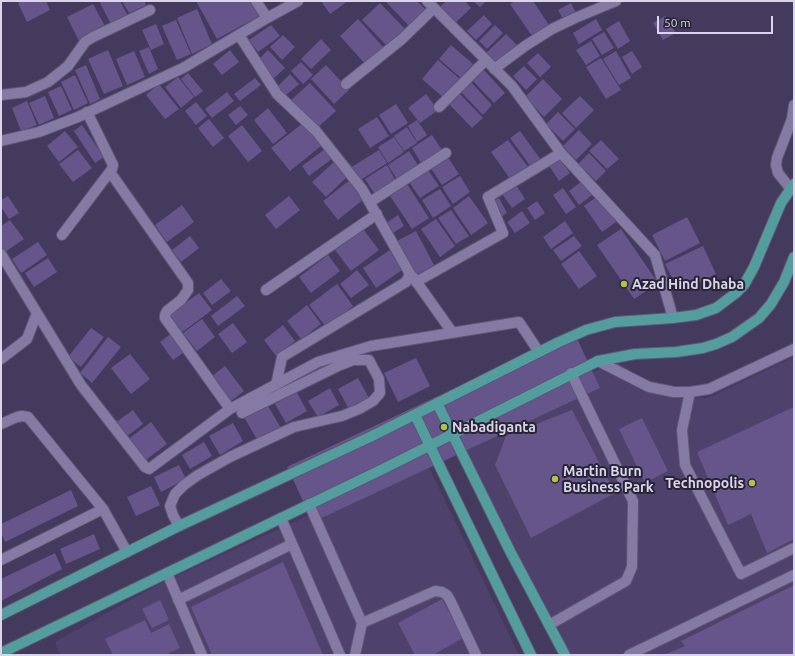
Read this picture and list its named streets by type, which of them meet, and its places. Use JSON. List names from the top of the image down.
{
  "places": [
    "Azad Hind Dhaba",
    "Nabadiganta",
    "Martin Burn Business Park",
    "Technopolis"
  ],
  "scale_bar": "50 m"
}
